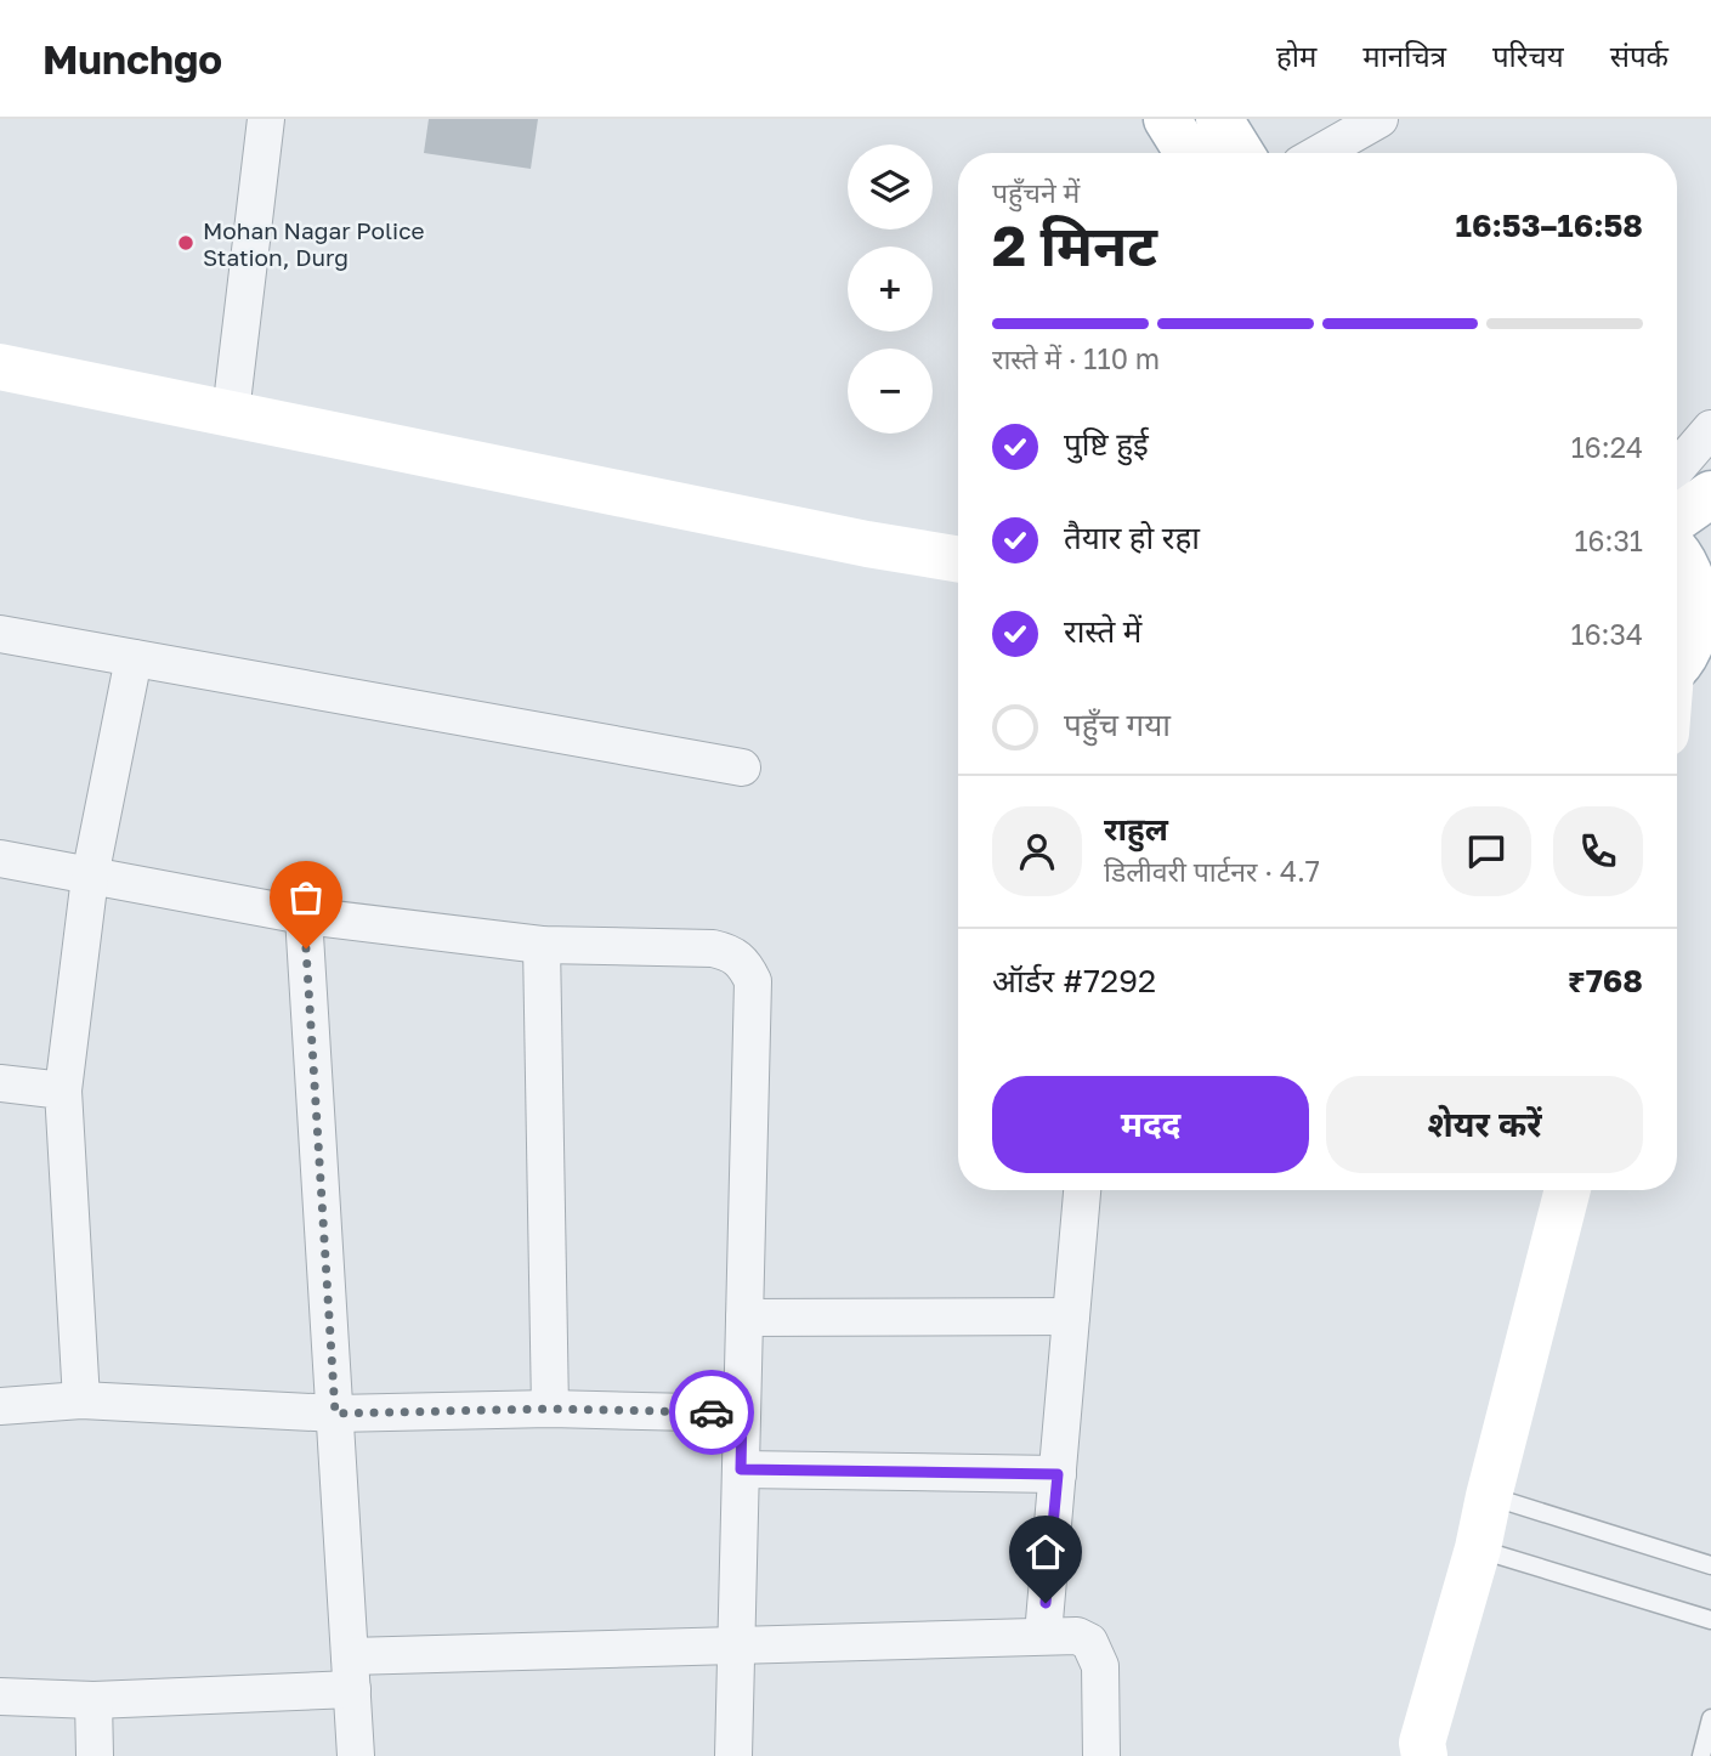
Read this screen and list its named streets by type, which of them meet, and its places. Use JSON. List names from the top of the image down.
{
  "places": ["Mohan Nagar Police Station, Durg"],
  "page": {
    "header": "Munchgo",
    "nav": [
      "होम",
      "मानचित्र",
      "परिचय",
      "संपर्क"
    ],
    "map_buttons": ["+", "−"],
    "heading": ["2 मिनट", "पहुँचने में", "16:53–16:58"],
    "panel": [
      "राहुल",
      "डिलीवरी पार्टनर · 4.7",
      "ऑर्डर #7292",
      "₹768"
    ],
    "bar": "रास्ते में · 110 m",
    "list": [
      ["पुष्टि हुई", "16:24"],
      ["तैयार हो रहा", "16:31"],
      ["रास्ते में", "16:34"],
      "पहुँच गया"
    ],
    "buttons": ["मदद", "शेयर करें"]
  }
}
